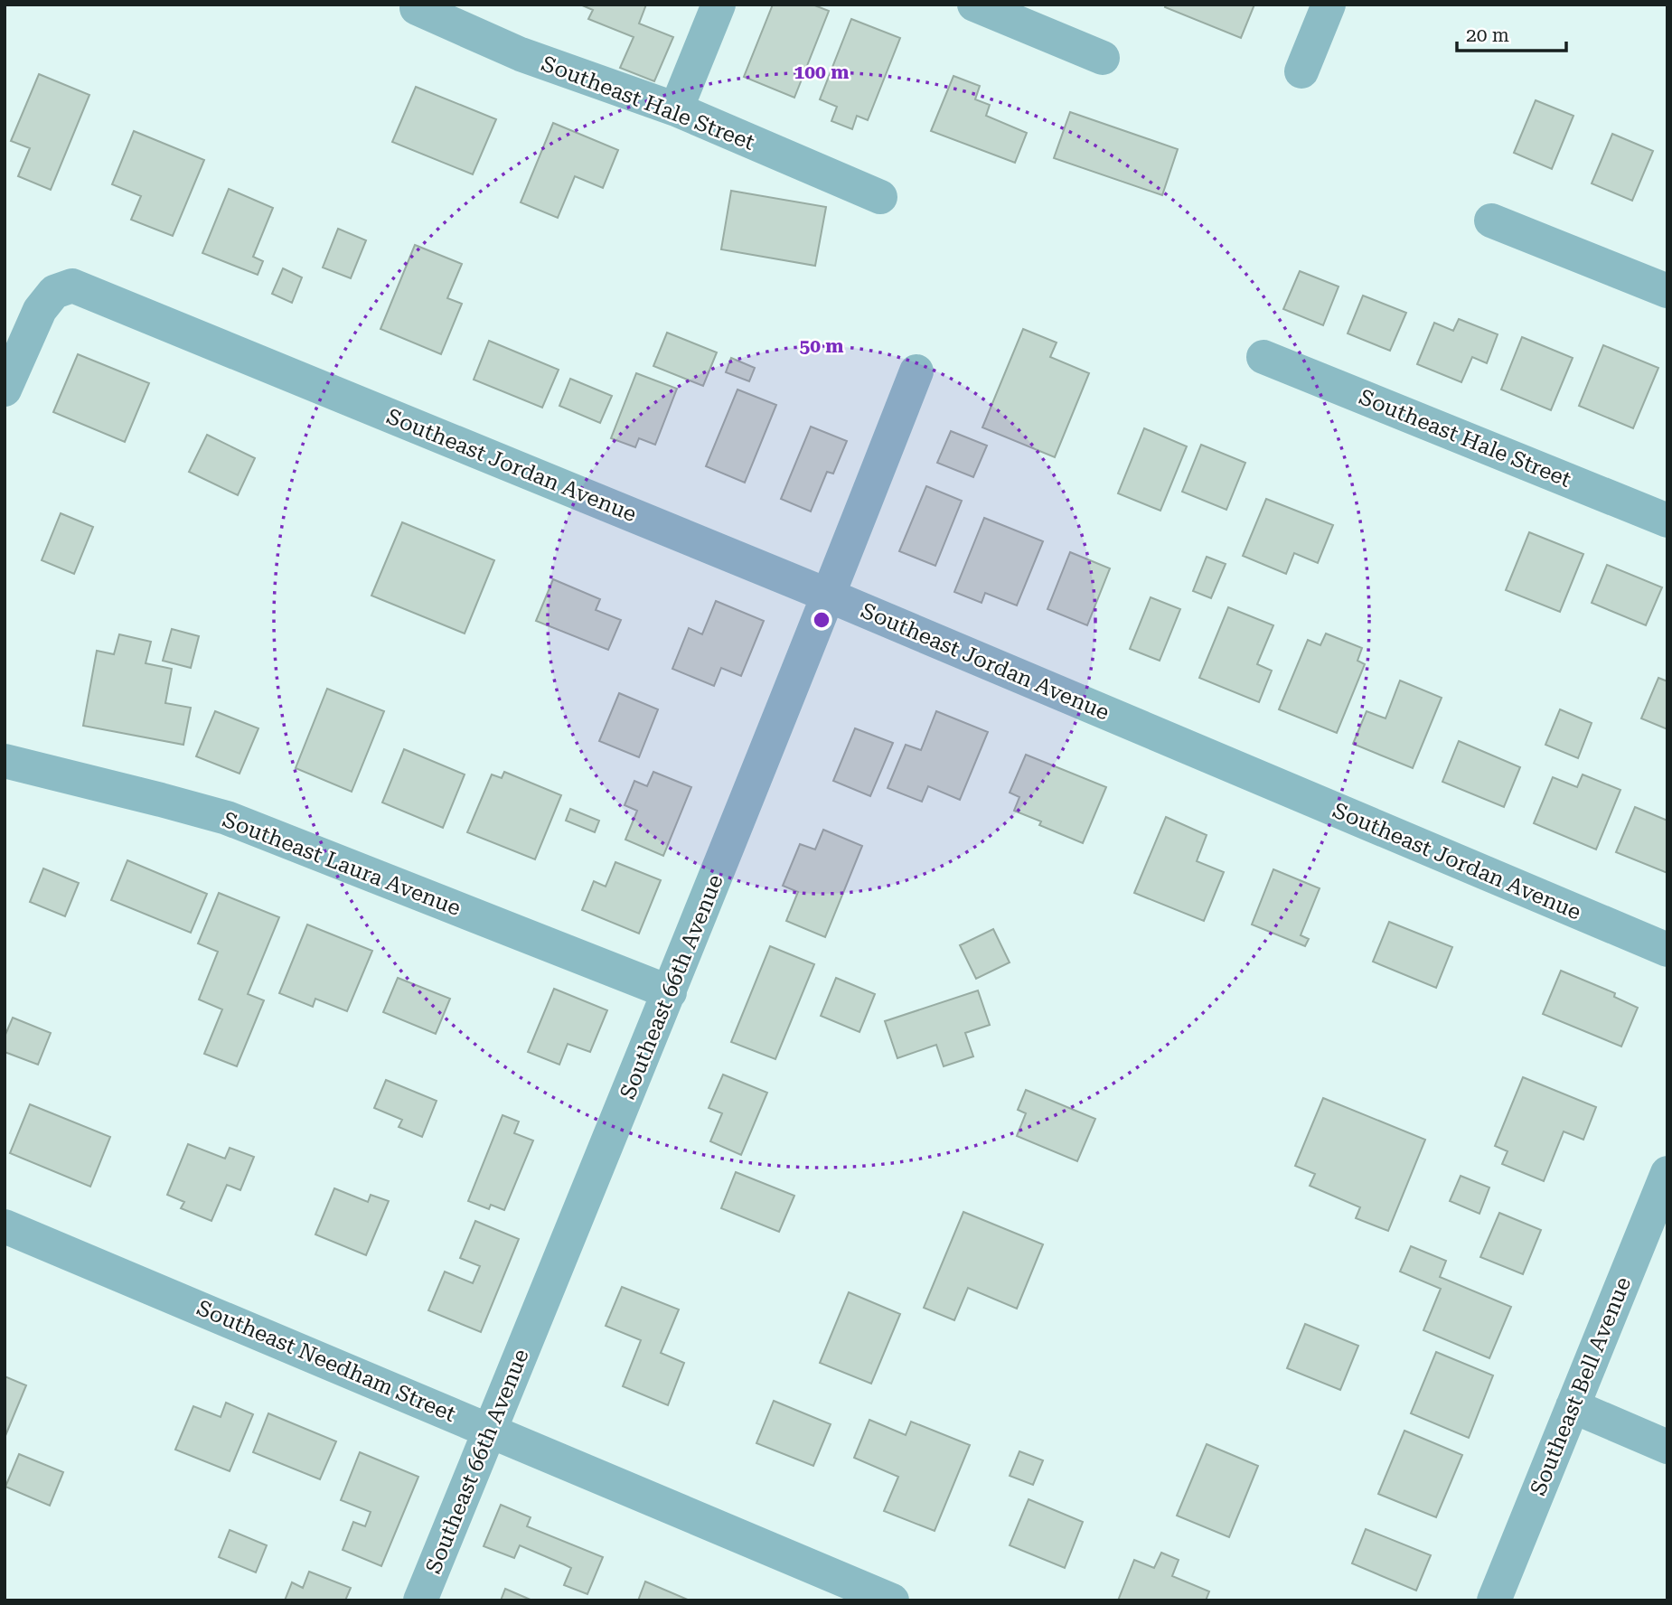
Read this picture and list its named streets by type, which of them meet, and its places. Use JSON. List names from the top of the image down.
{
  "streets": {
    "street": [
      "Southeast Hale Street",
      "Southeast Jordan Avenue",
      "Southeast Laura Avenue",
      "Southeast 66th Avenue",
      "Southeast Needham Street",
      "Southeast Bell Avenue"
    ]
  },
  "crossings": [
    ["Southeast Jordan Avenue", "Southeast 66th Avenue"],
    ["Southeast Laura Avenue", "Southeast 66th Avenue"],
    ["Southeast 66th Avenue", "Southeast Needham Street"]
  ],
  "scale_bar": "20 m",
  "rings": ["100 m", "50 m"]
}
